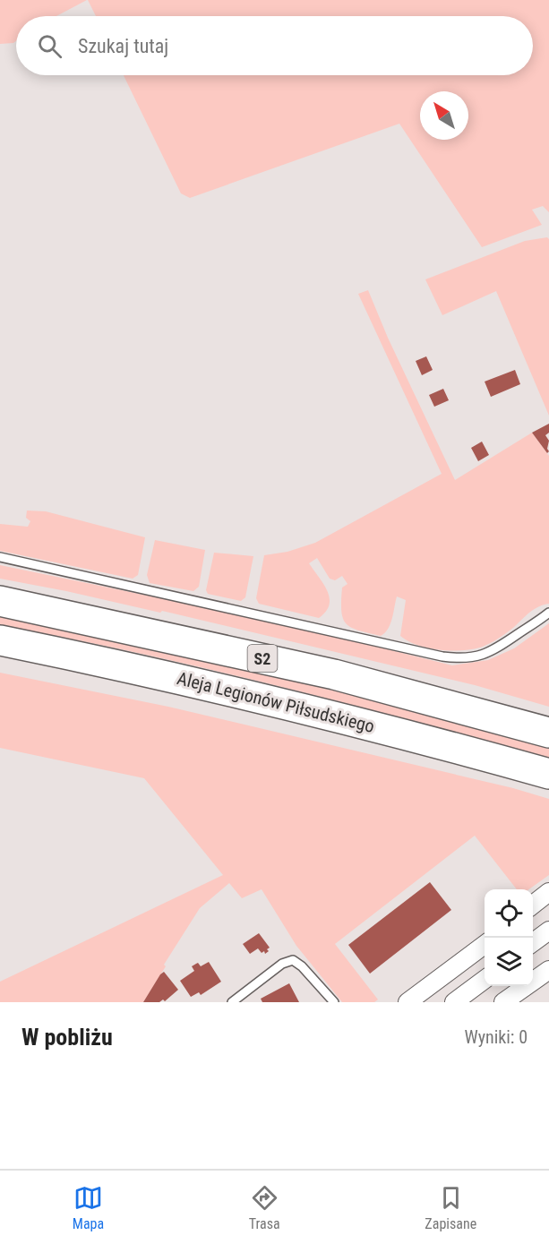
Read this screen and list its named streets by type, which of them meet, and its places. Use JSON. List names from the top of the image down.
{
  "streets": {
    "highway": ["S2", "Aleja Legionów Piłsudskiego"]
  },
  "north": "top left",
  "page": {
    "search": "Szukaj tutaj",
    "heading": ["W pobliżu", "Wyniki: 0"],
    "nav": ["Mapa", "Trasa", "Zapisane"]
  }
}
